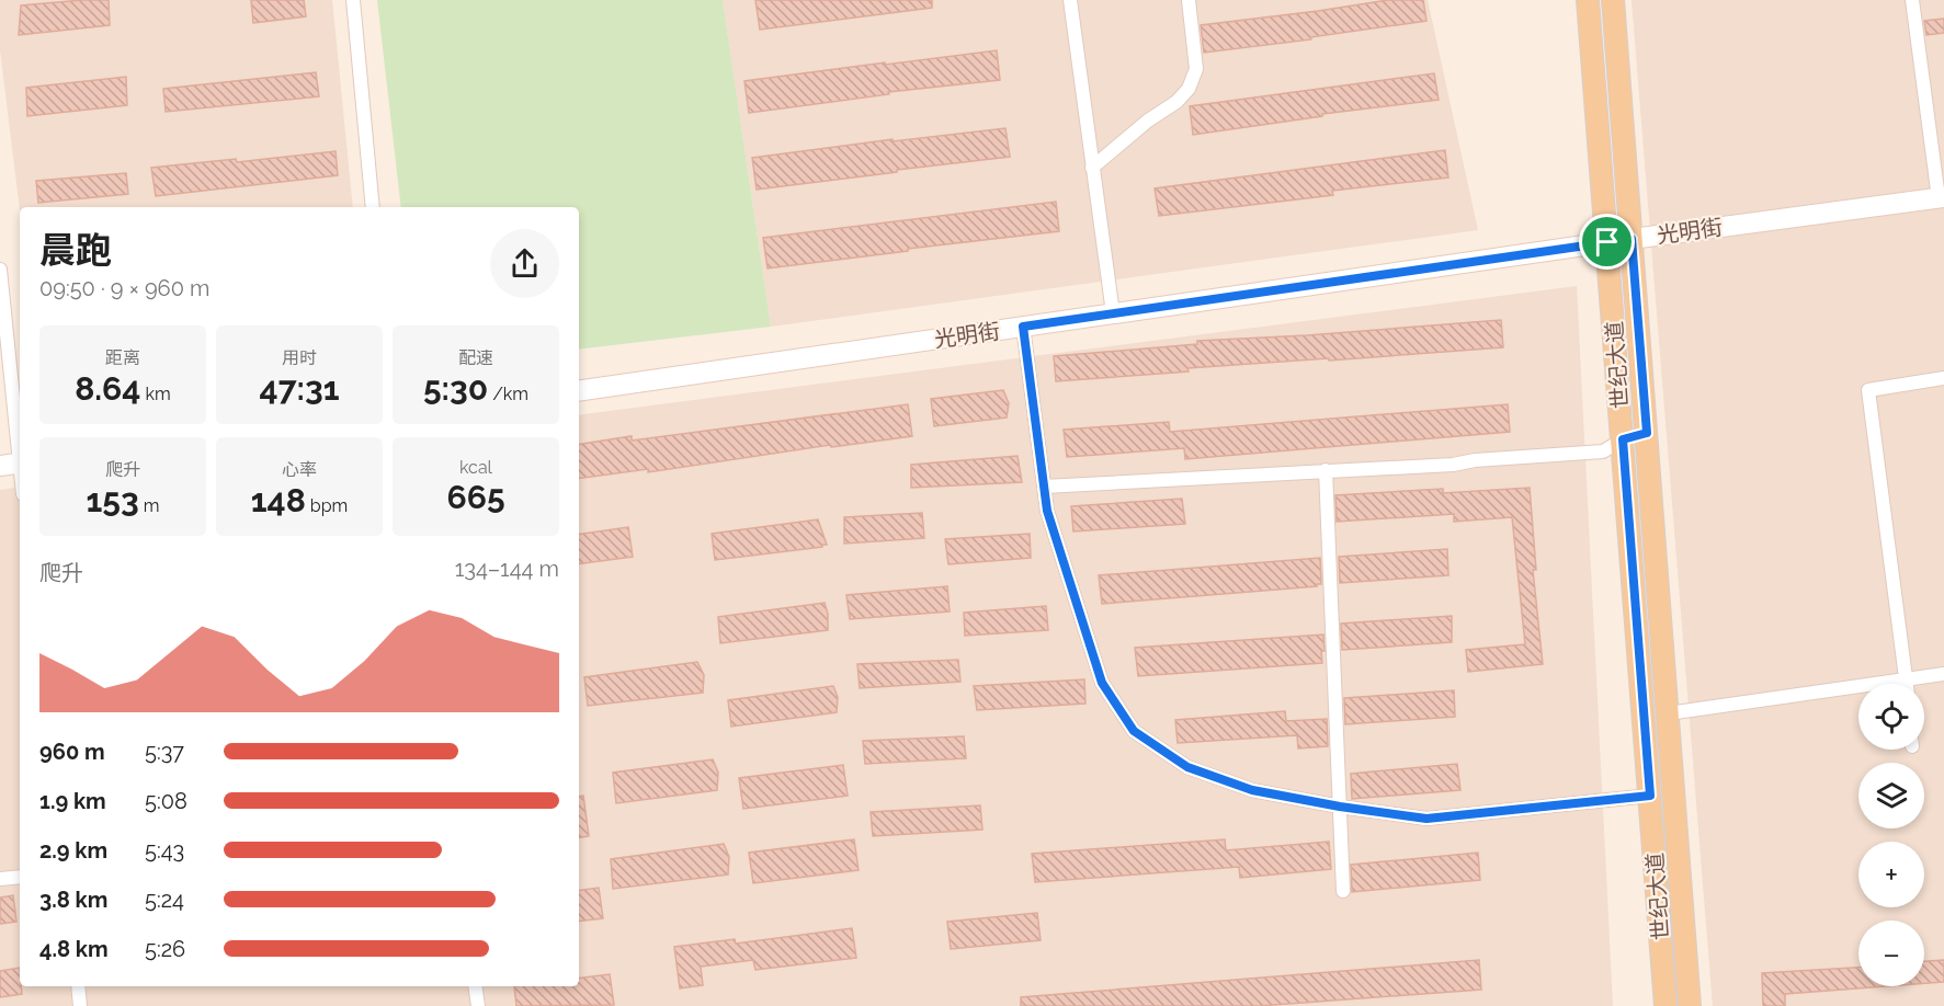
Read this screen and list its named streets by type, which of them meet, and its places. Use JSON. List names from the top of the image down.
{
  "streets": {
    "main road": ["世纪大道"],
    "street": ["光明街"]
  },
  "crossings": [
    ["光明街", "世纪大道"]
  ],
  "page": {
    "heading": ["晨跑", "09:50 · 9 × 960 m"],
    "stats": [
      ["距离", "8.64 km"],
      ["用时", "47:31"],
      ["配速", "5:30 /km"],
      ["爬升", "153 m"],
      ["心率", "148 bpm"],
      ["kcal", "665"]
    ],
    "chart": ["爬升", "134–144 m"],
    "map_buttons": ["+", "−"],
    "list": [
      {
        "name": "960 m",
        "note": "5:37"
      },
      {
        "name": "1.9 km",
        "note": "5:08"
      },
      {
        "name": "2.9 km",
        "note": "5:43"
      },
      {
        "name": "3.8 km",
        "note": "5:24"
      },
      {
        "name": "4.8 km",
        "note": "5:26"
      }
    ]
  }
}
